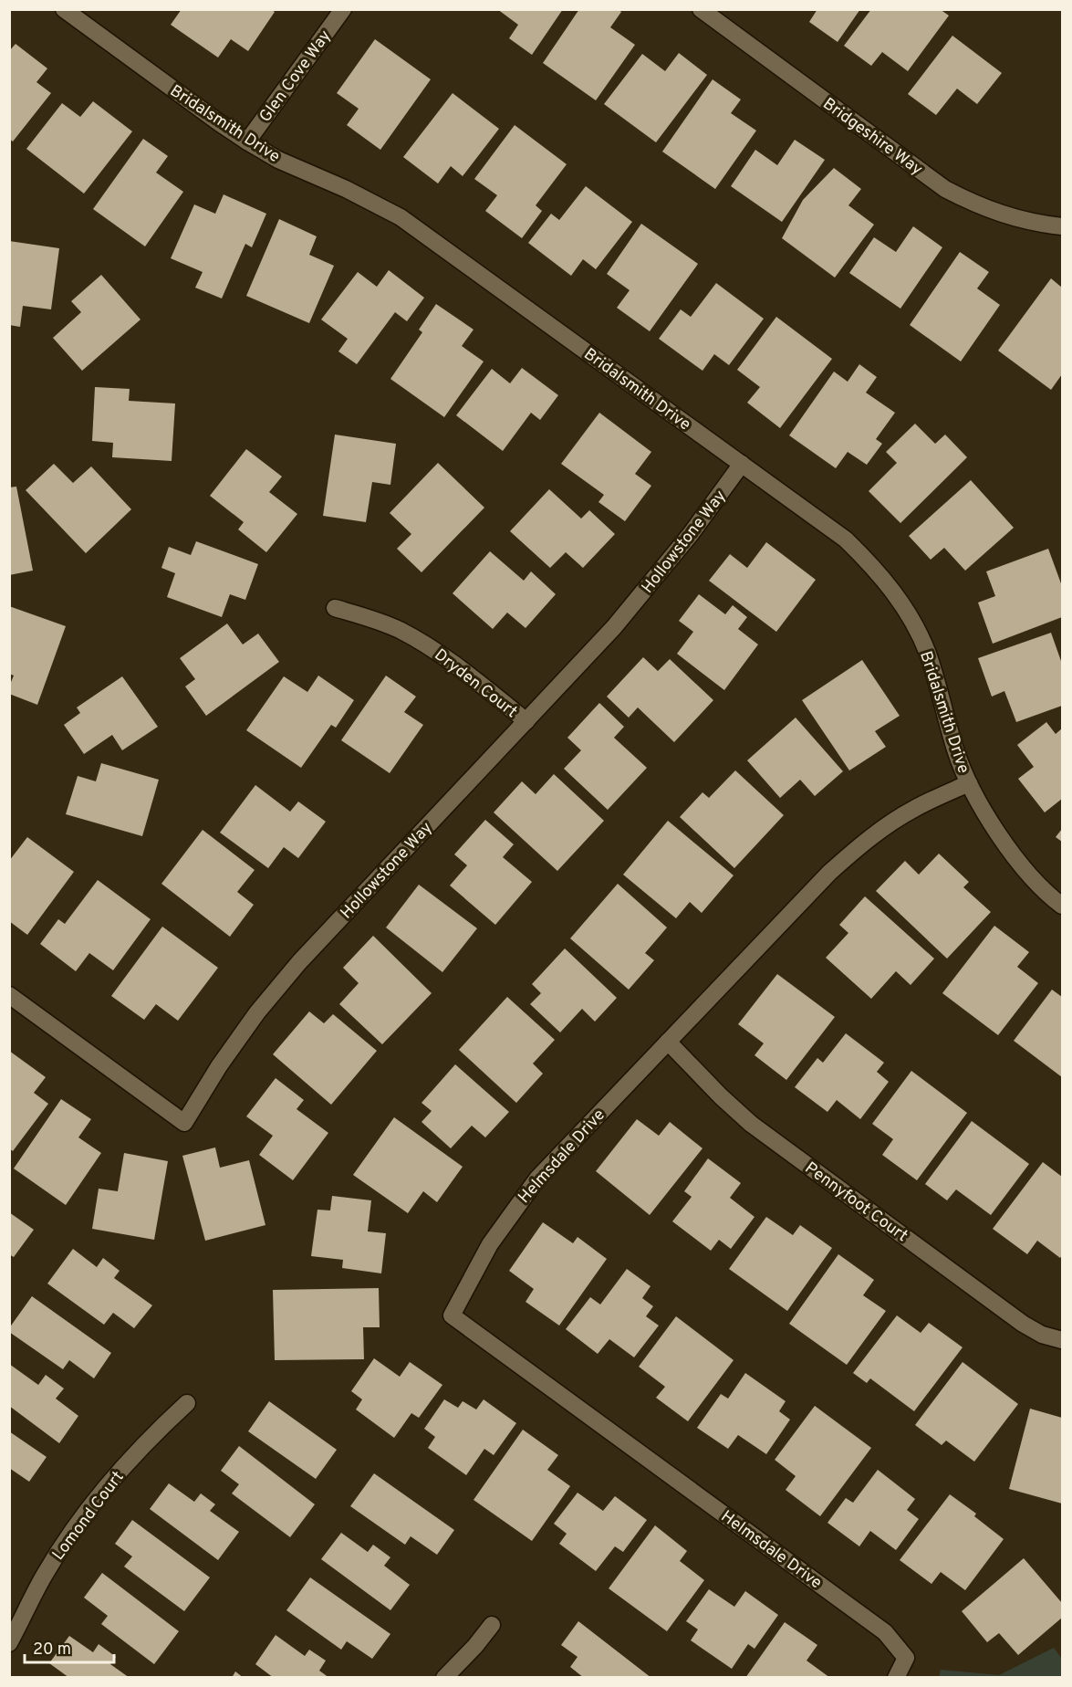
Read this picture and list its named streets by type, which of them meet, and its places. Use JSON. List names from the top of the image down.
{
  "streets": {
    "street": [
      "Glen Cove Way",
      "Bridalsmith Drive",
      "Bridgeshire Way",
      "Hollowstone Way",
      "Dryden Court",
      "Helmsdale Drive",
      "Pennyfoot Court",
      "Lomond Court"
    ]
  },
  "crossings": [
    ["Glen Cove Way", "Bridalsmith Drive"],
    ["Bridalsmith Drive", "Hollowstone Way"],
    ["Bridalsmith Drive", "Helmsdale Drive"],
    ["Hollowstone Way", "Dryden Court"],
    ["Helmsdale Drive", "Pennyfoot Court"]
  ],
  "scale_bar": "20 m"
}
